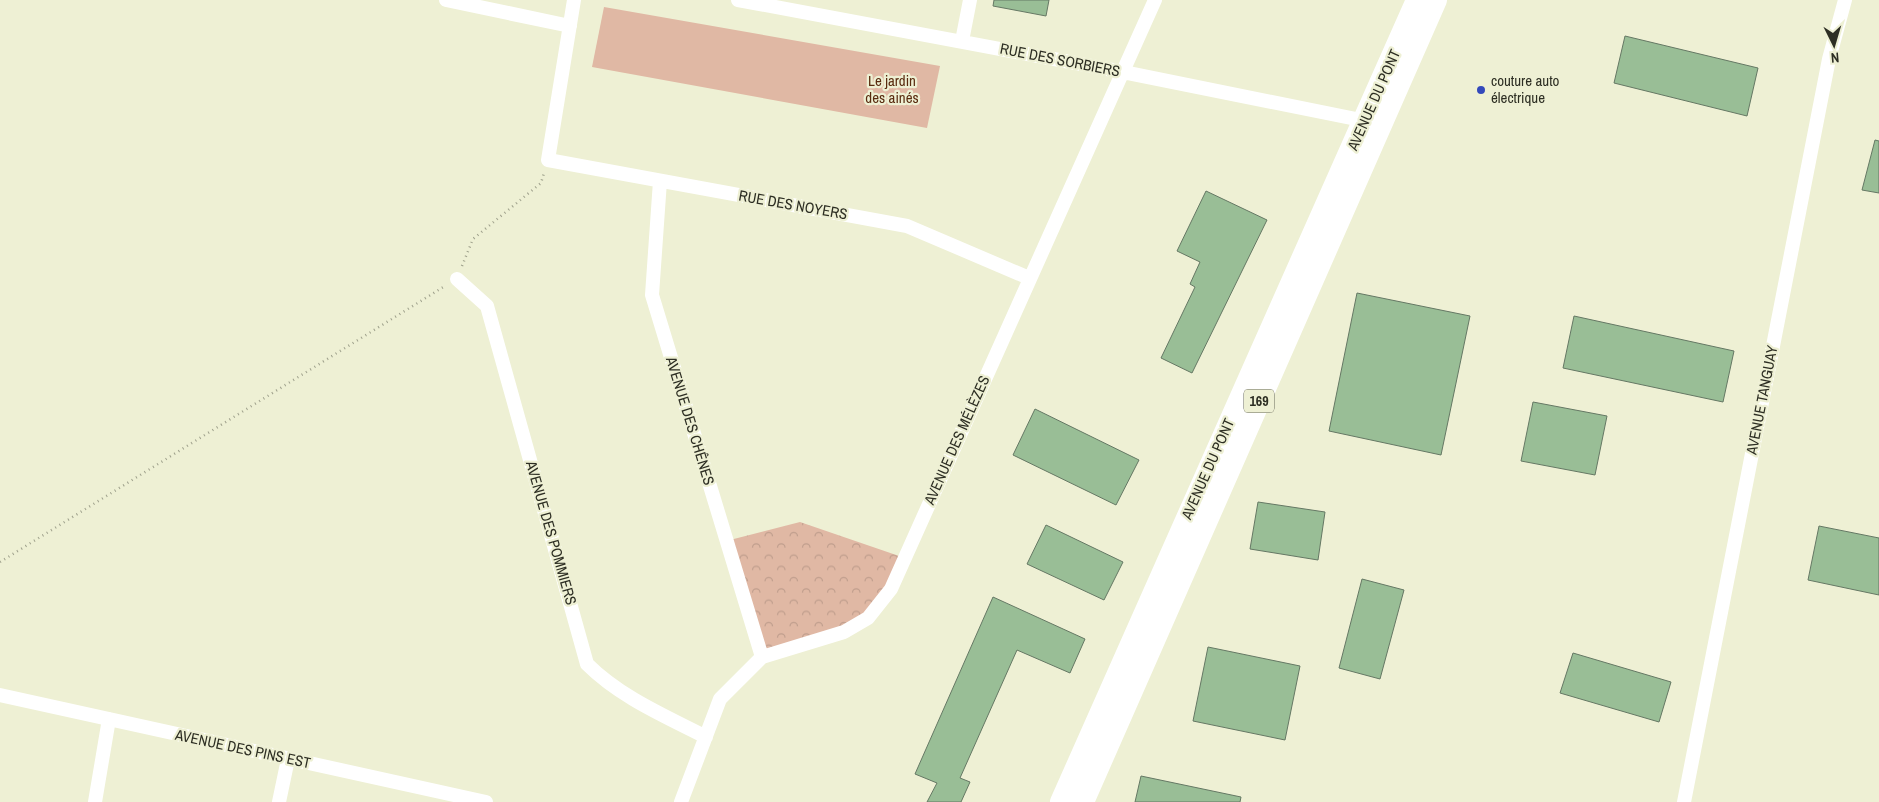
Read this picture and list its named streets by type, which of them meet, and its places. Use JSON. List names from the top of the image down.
{
  "streets": {
    "main road": ["AVENUE DU PONT", "169"],
    "street": [
      "RUE DES SORBIERS",
      "RUE DES NOYERS",
      "AVENUE TANGUAY",
      "AVENUE DES CHÊNES",
      "AVENUE DES MÉLÈZES",
      "AVENUE DES POMMIERS",
      "AVENUE DES PINS EST"
    ]
  },
  "crossings": [
    ["RUE DES SORBIERS", "AVENUE DU PONT"],
    ["RUE DES SORBIERS", "AVENUE DES MÉLÈZES"],
    ["RUE DES NOYERS", "AVENUE DES CHÊNES"],
    ["RUE DES NOYERS", "AVENUE DES MÉLÈZES"],
    ["AVENUE DES CHÊNES", "AVENUE DES MÉLÈZES"],
    ["AVENUE DES MÉLÈZES", "AVENUE DES POMMIERS"]
  ],
  "parks": ["Le jardin des ainés"],
  "places": ["couture auto électrique"],
  "north": "bottom"
}
